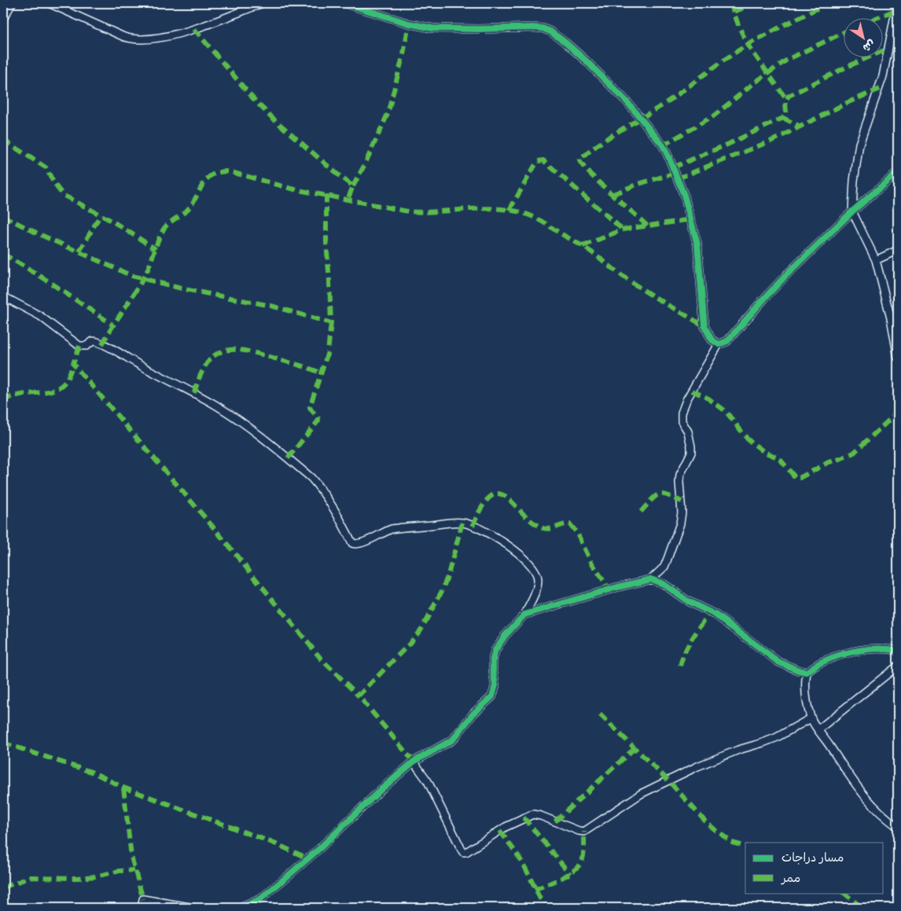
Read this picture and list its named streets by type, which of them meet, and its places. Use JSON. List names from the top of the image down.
{
  "legend": ["مسار دراجات", "ممر"],
  "north": "bottom right"
}
